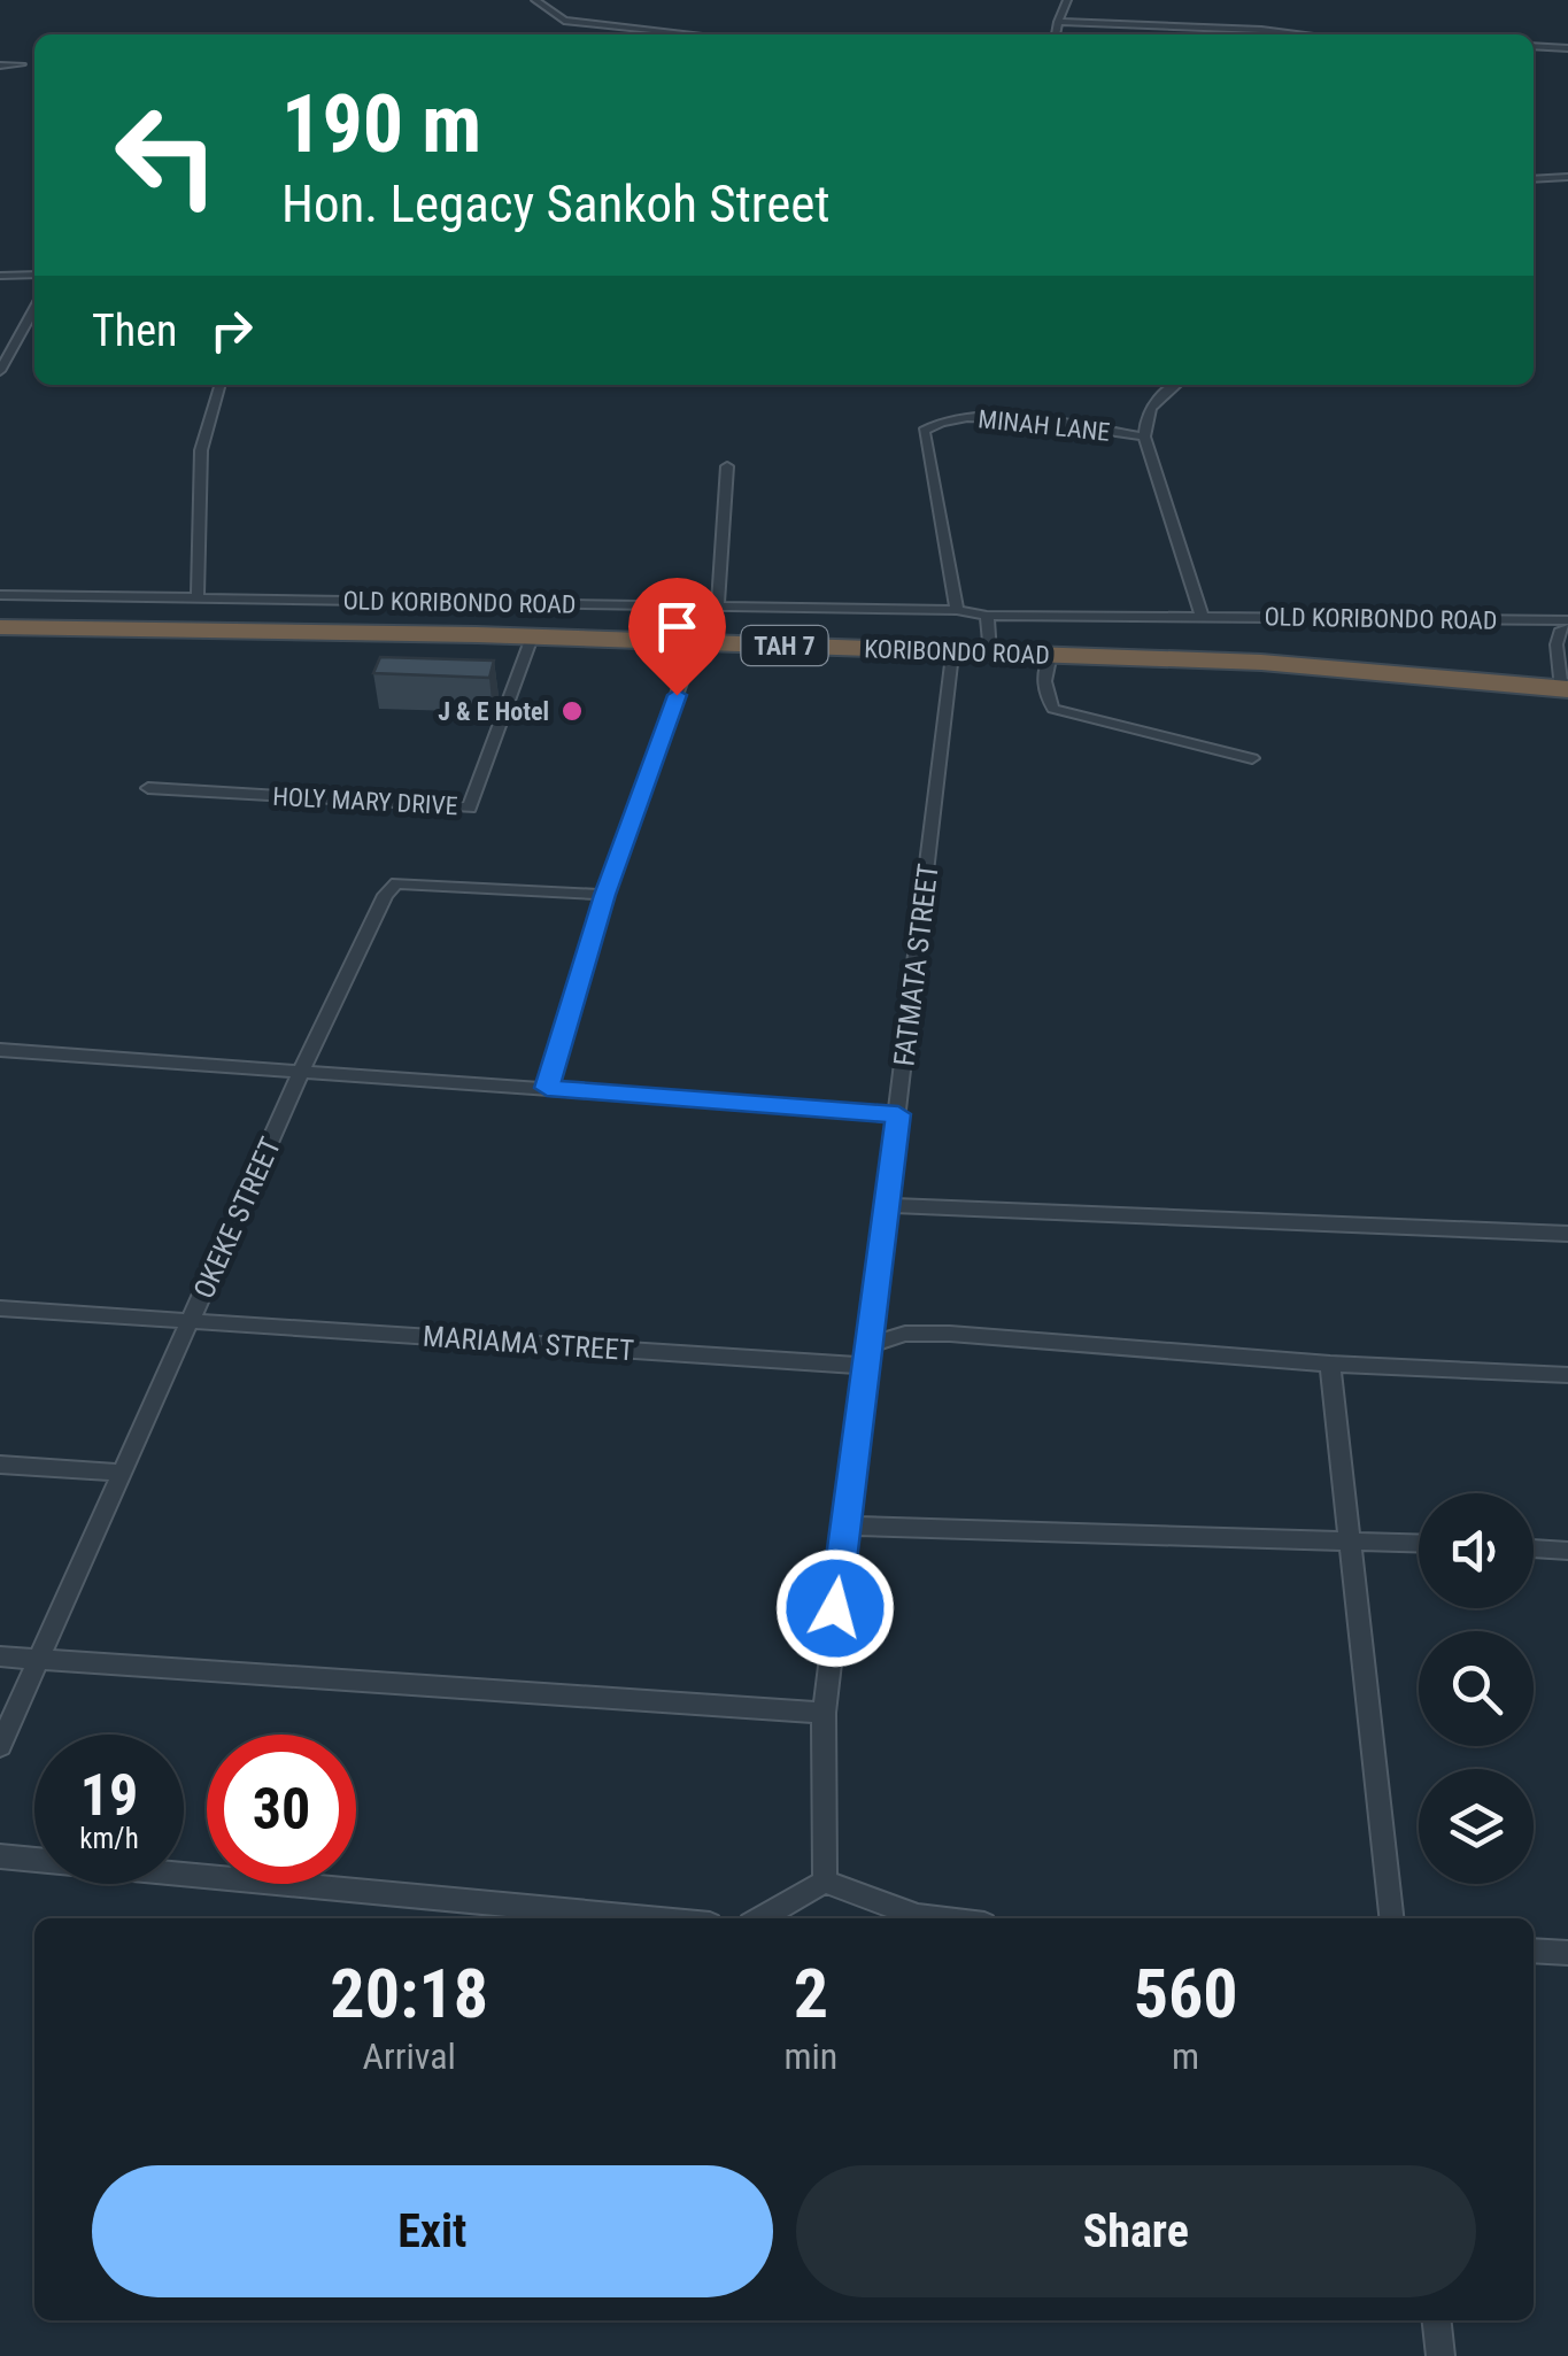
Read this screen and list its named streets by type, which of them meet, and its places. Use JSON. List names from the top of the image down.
{
  "streets": {
    "highway": ["TAH 7", "KORIBONDO ROAD"],
    "street": [
      "MINAH LANE",
      "OLD KORIBONDO ROAD",
      "HOLY MARY DRIVE",
      "FATMATA STREET",
      "OKEKE STREET",
      "MARIAMA STREET"
    ]
  },
  "crossings": [
    ["MINAH LANE", "OLD KORIBONDO ROAD"],
    ["KORIBONDO ROAD", "HOLY MARY DRIVE"],
    ["FATMATA STREET", "MARIAMA STREET"],
    ["OKEKE STREET", "MARIAMA STREET"]
  ],
  "places": ["J & E Hotel"],
  "page": {
    "turn": ["190 m", "Hon. Legacy Sankoh Street"],
    "then": "Then",
    "speed": "19 km/h",
    "limit": "30",
    "eta": [
      "20:18",
      "Arrival",
      "2",
      "min",
      "560",
      "m"
    ],
    "buttons": ["Exit", "Share"]
  }
}
